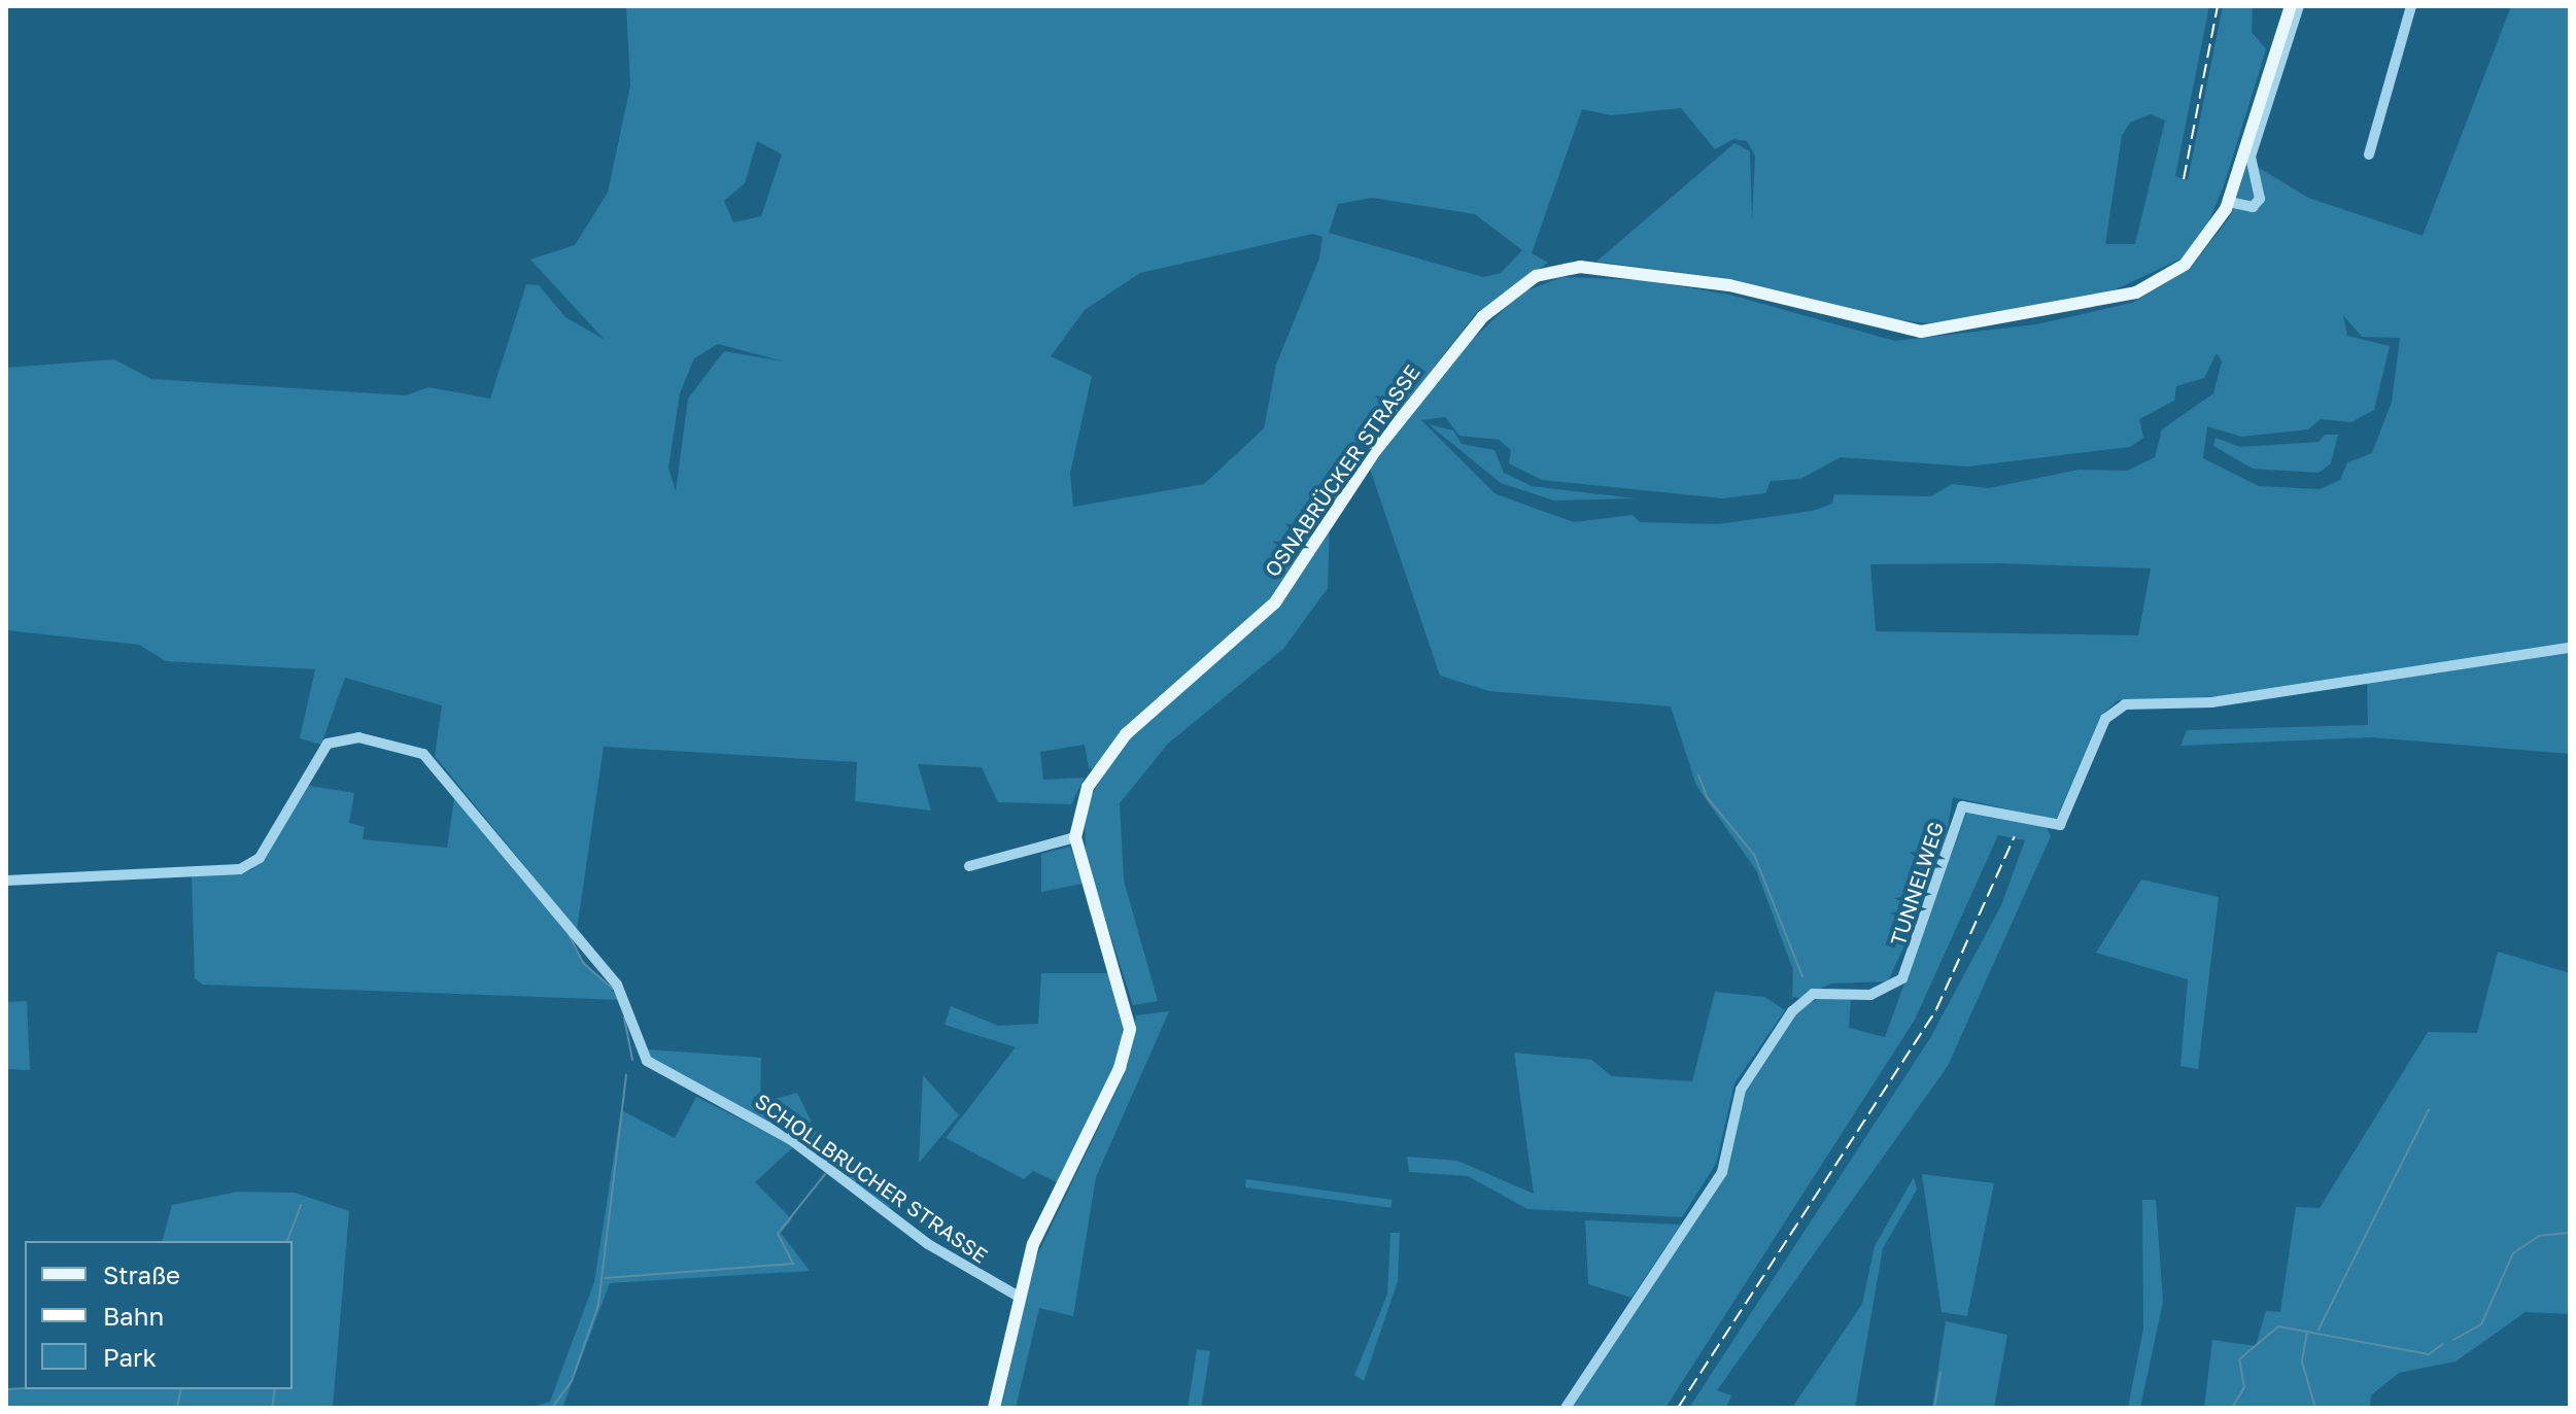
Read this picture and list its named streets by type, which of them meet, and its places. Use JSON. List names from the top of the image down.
{
  "streets": {
    "main road": ["OSNABRÜCKER STRASSE"],
    "street": ["TUNNELWEG", "SCHOLLBRUCHER STRASSE"]
  },
  "legend": ["Straße", "Bahn", "Park"]
}
